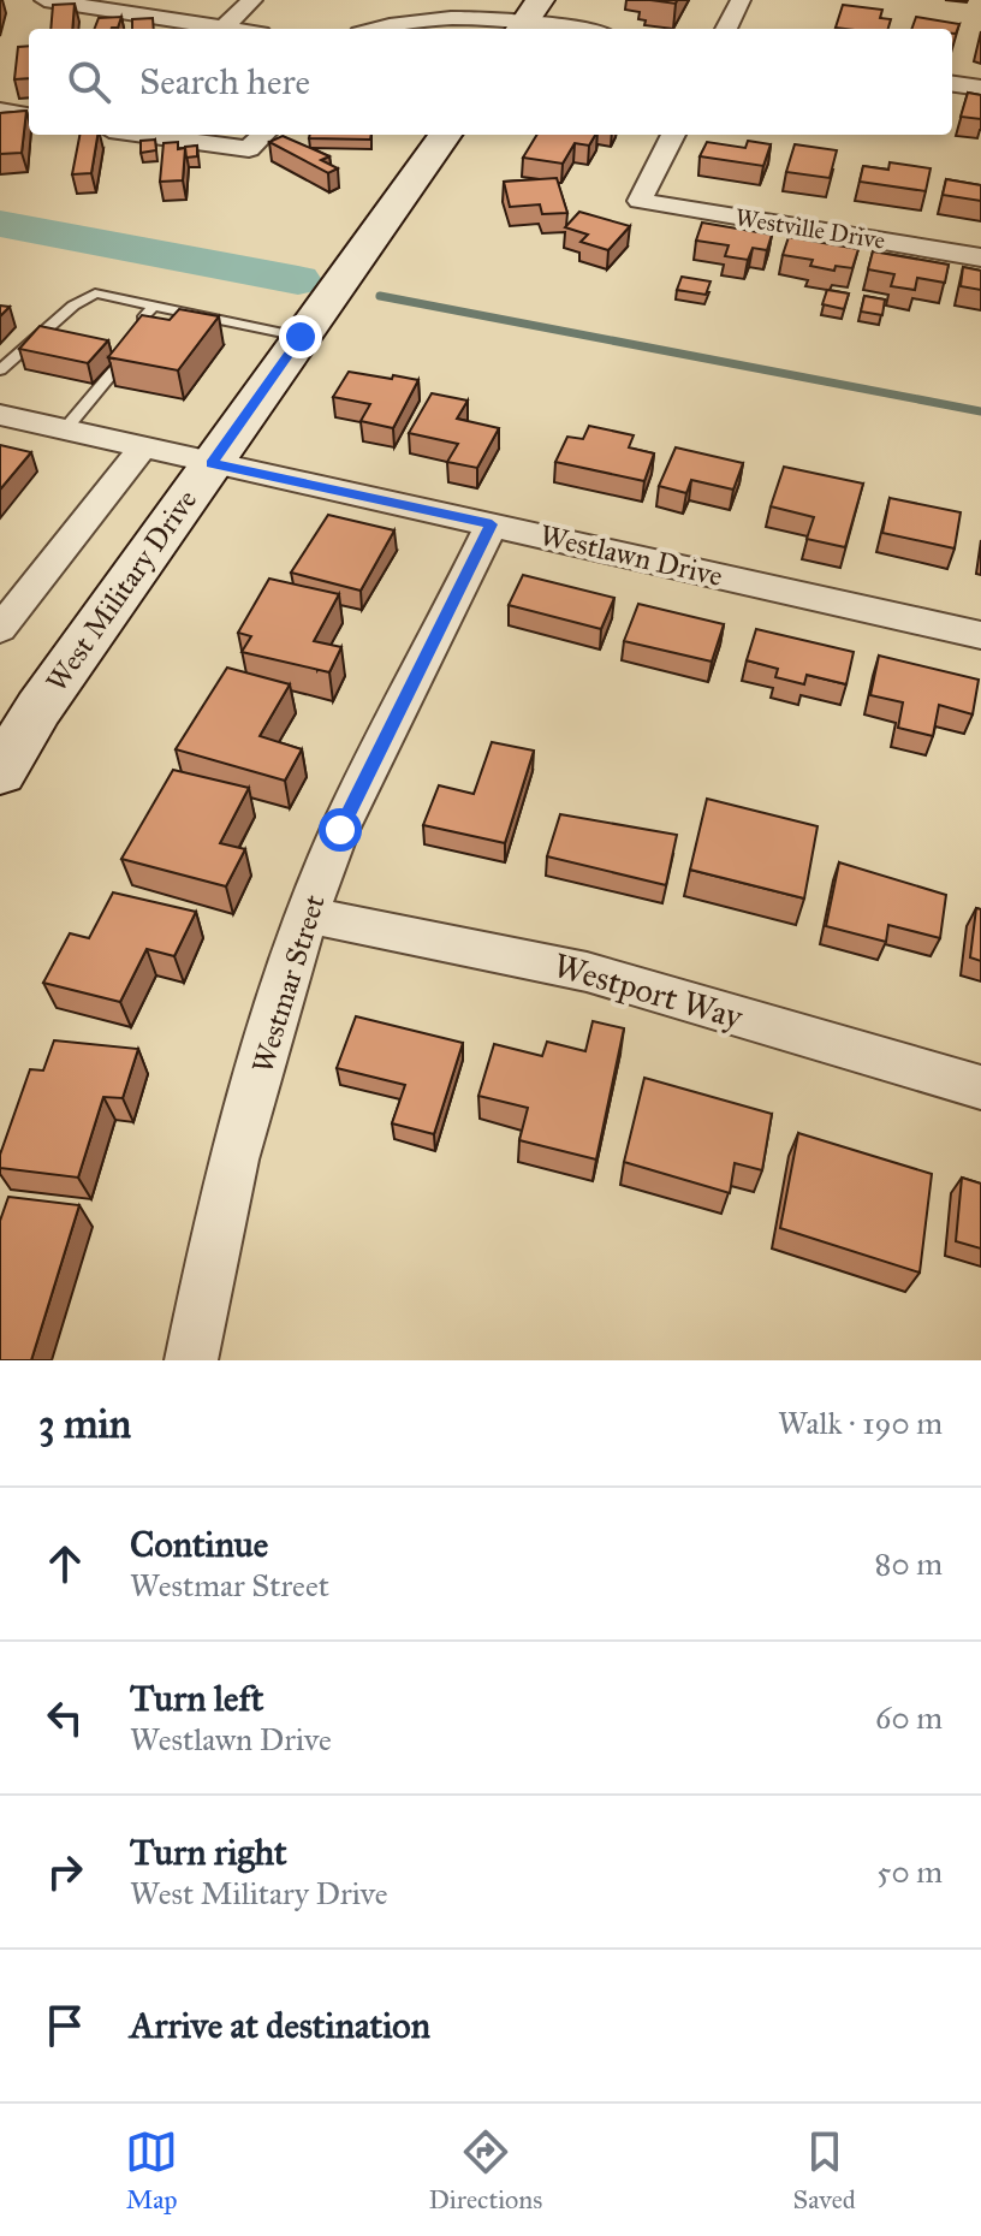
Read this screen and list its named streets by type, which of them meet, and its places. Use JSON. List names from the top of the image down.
{
  "streets": {
    "main road": ["West Military Drive"],
    "street": [
      "Westville Drive",
      "Westlawn Drive",
      "Westmar Street",
      "Westport Way"
    ]
  },
  "crossings": [
    ["Westlawn Drive", "West Military Drive"],
    ["Westlawn Drive", "Westmar Street"],
    ["Westmar Street", "Westport Way"]
  ],
  "page": {
    "search": "Search here",
    "heading": ["3 min", "Walk · 190 m"],
    "list": [
      ["Continue", "Westmar Street", "80 m"],
      ["Turn left", "Westlawn Drive", "60 m"],
      ["Turn right", "West Military Drive", "50 m"],
      "Arrive at destination"
    ],
    "nav": ["Map", "Directions", "Saved"]
  }
}
